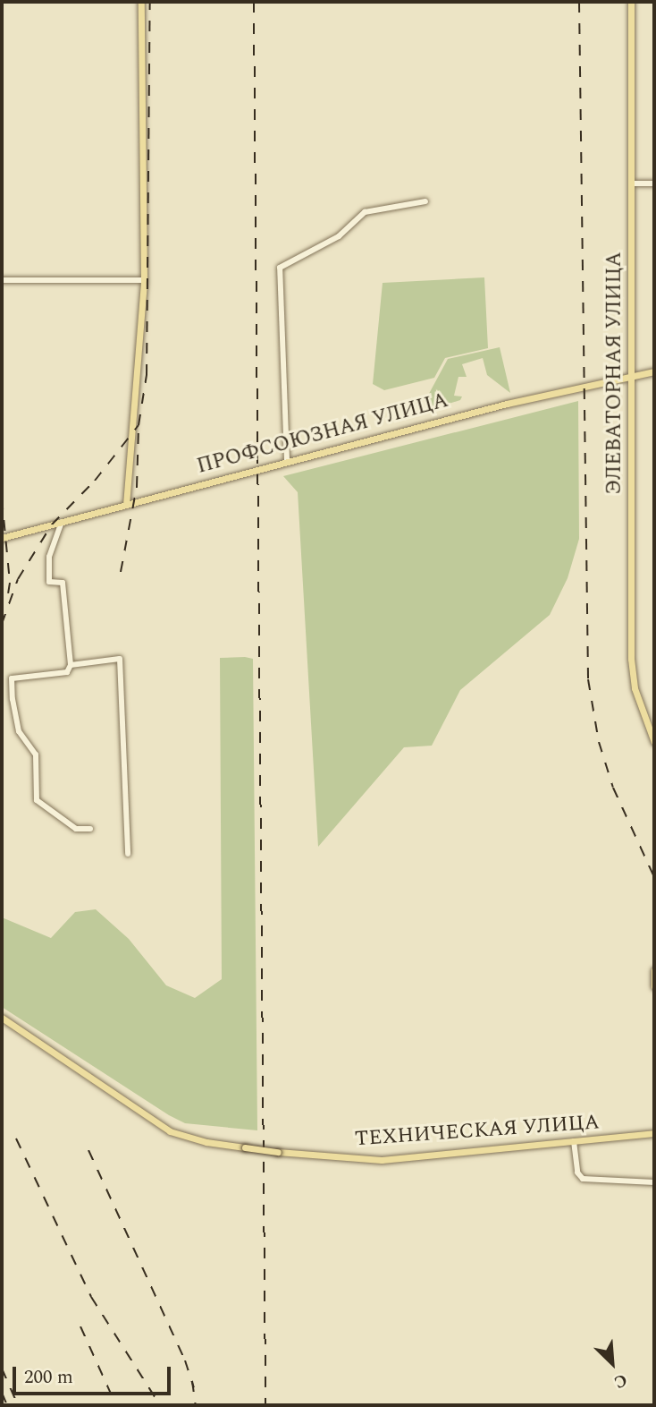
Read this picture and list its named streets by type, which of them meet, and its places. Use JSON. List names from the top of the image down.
{
  "streets": {
    "main road": ["ЭЛЕВАТОРНАЯ УЛИЦА", "ПРОФСОЮЗНАЯ УЛИЦА", "ТЕХНИЧЕСКАЯ УЛИЦА"]
  },
  "crossings": [
    ["ЭЛЕВАТОРНАЯ УЛИЦА", "ПРОФСОЮЗНАЯ УЛИЦА"]
  ],
  "scale_bar": "200 m",
  "north": "bottom right"
}
